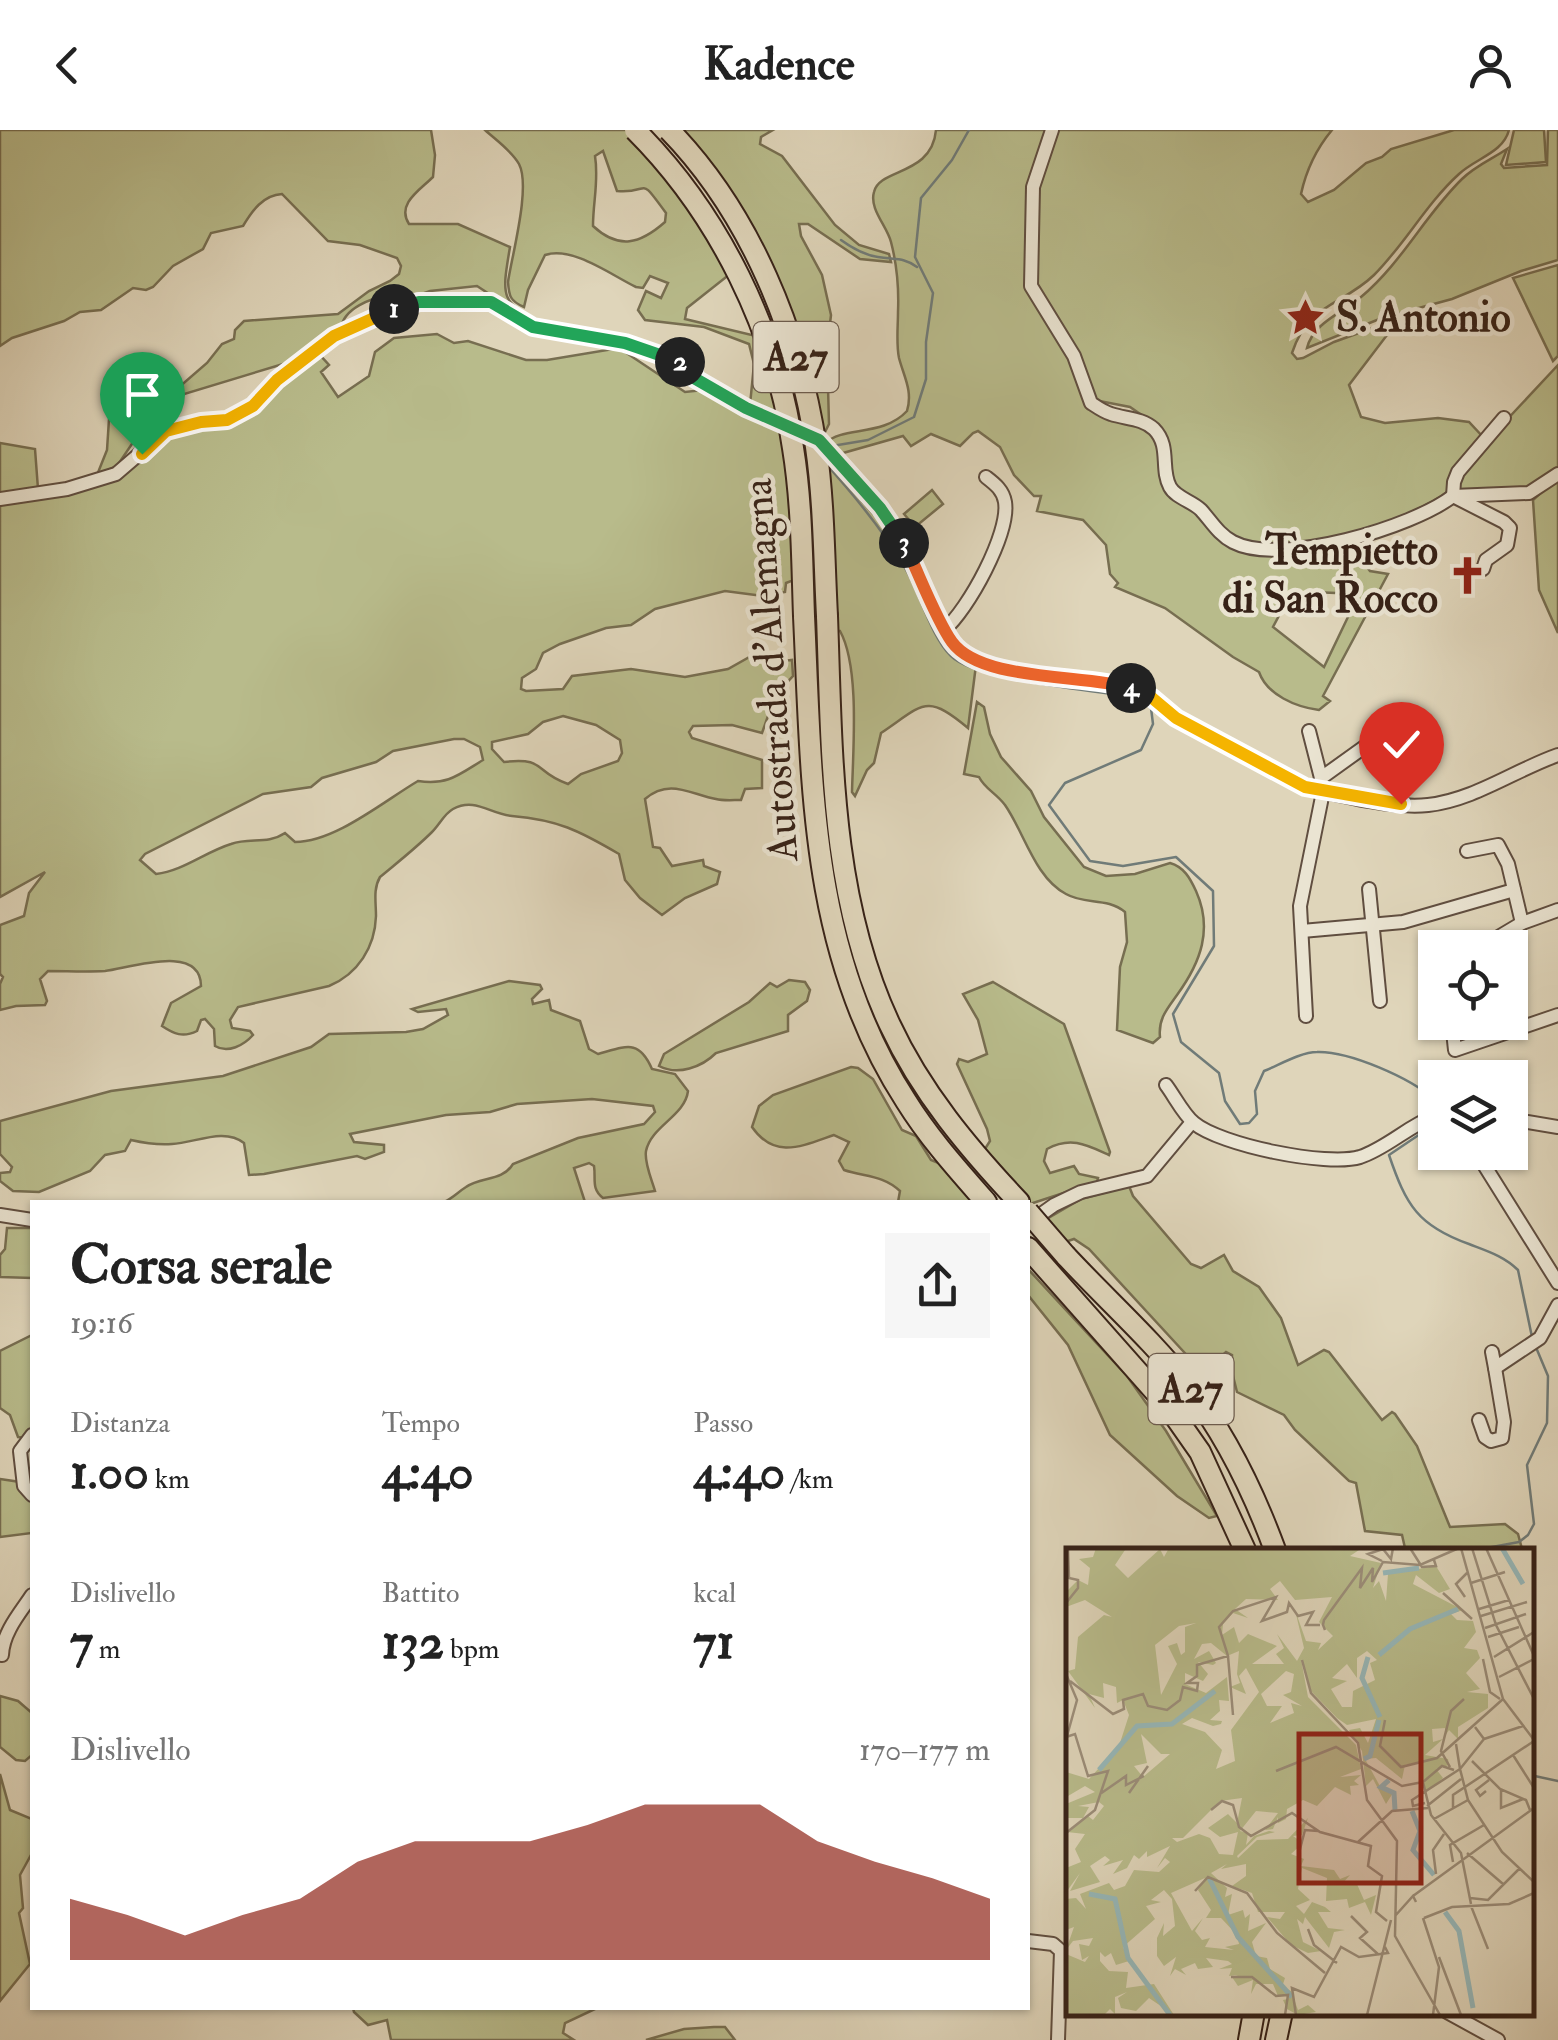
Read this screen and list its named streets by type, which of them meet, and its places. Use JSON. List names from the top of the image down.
{
  "streets": {
    "highway": ["A27", "Autostrada d'Alemagna"]
  },
  "places": {
    "place": ["S. Antonio"],
    "church": ["Tempietto di San Rocco"]
  },
  "page": {
    "header": "Kadence",
    "pins": [
      "1",
      "2",
      "3",
      "4"
    ],
    "heading": ["Corsa serale", "19:16"],
    "stats": [
      ["Distanza", "1.00 km"],
      ["Tempo", "4:40"],
      ["Passo", "4:40 /km"],
      ["Dislivello", "7 m"],
      ["Battito", "132 bpm"],
      ["kcal", "71"]
    ],
    "chart": ["Dislivello", "170–177 m"]
  }
}
